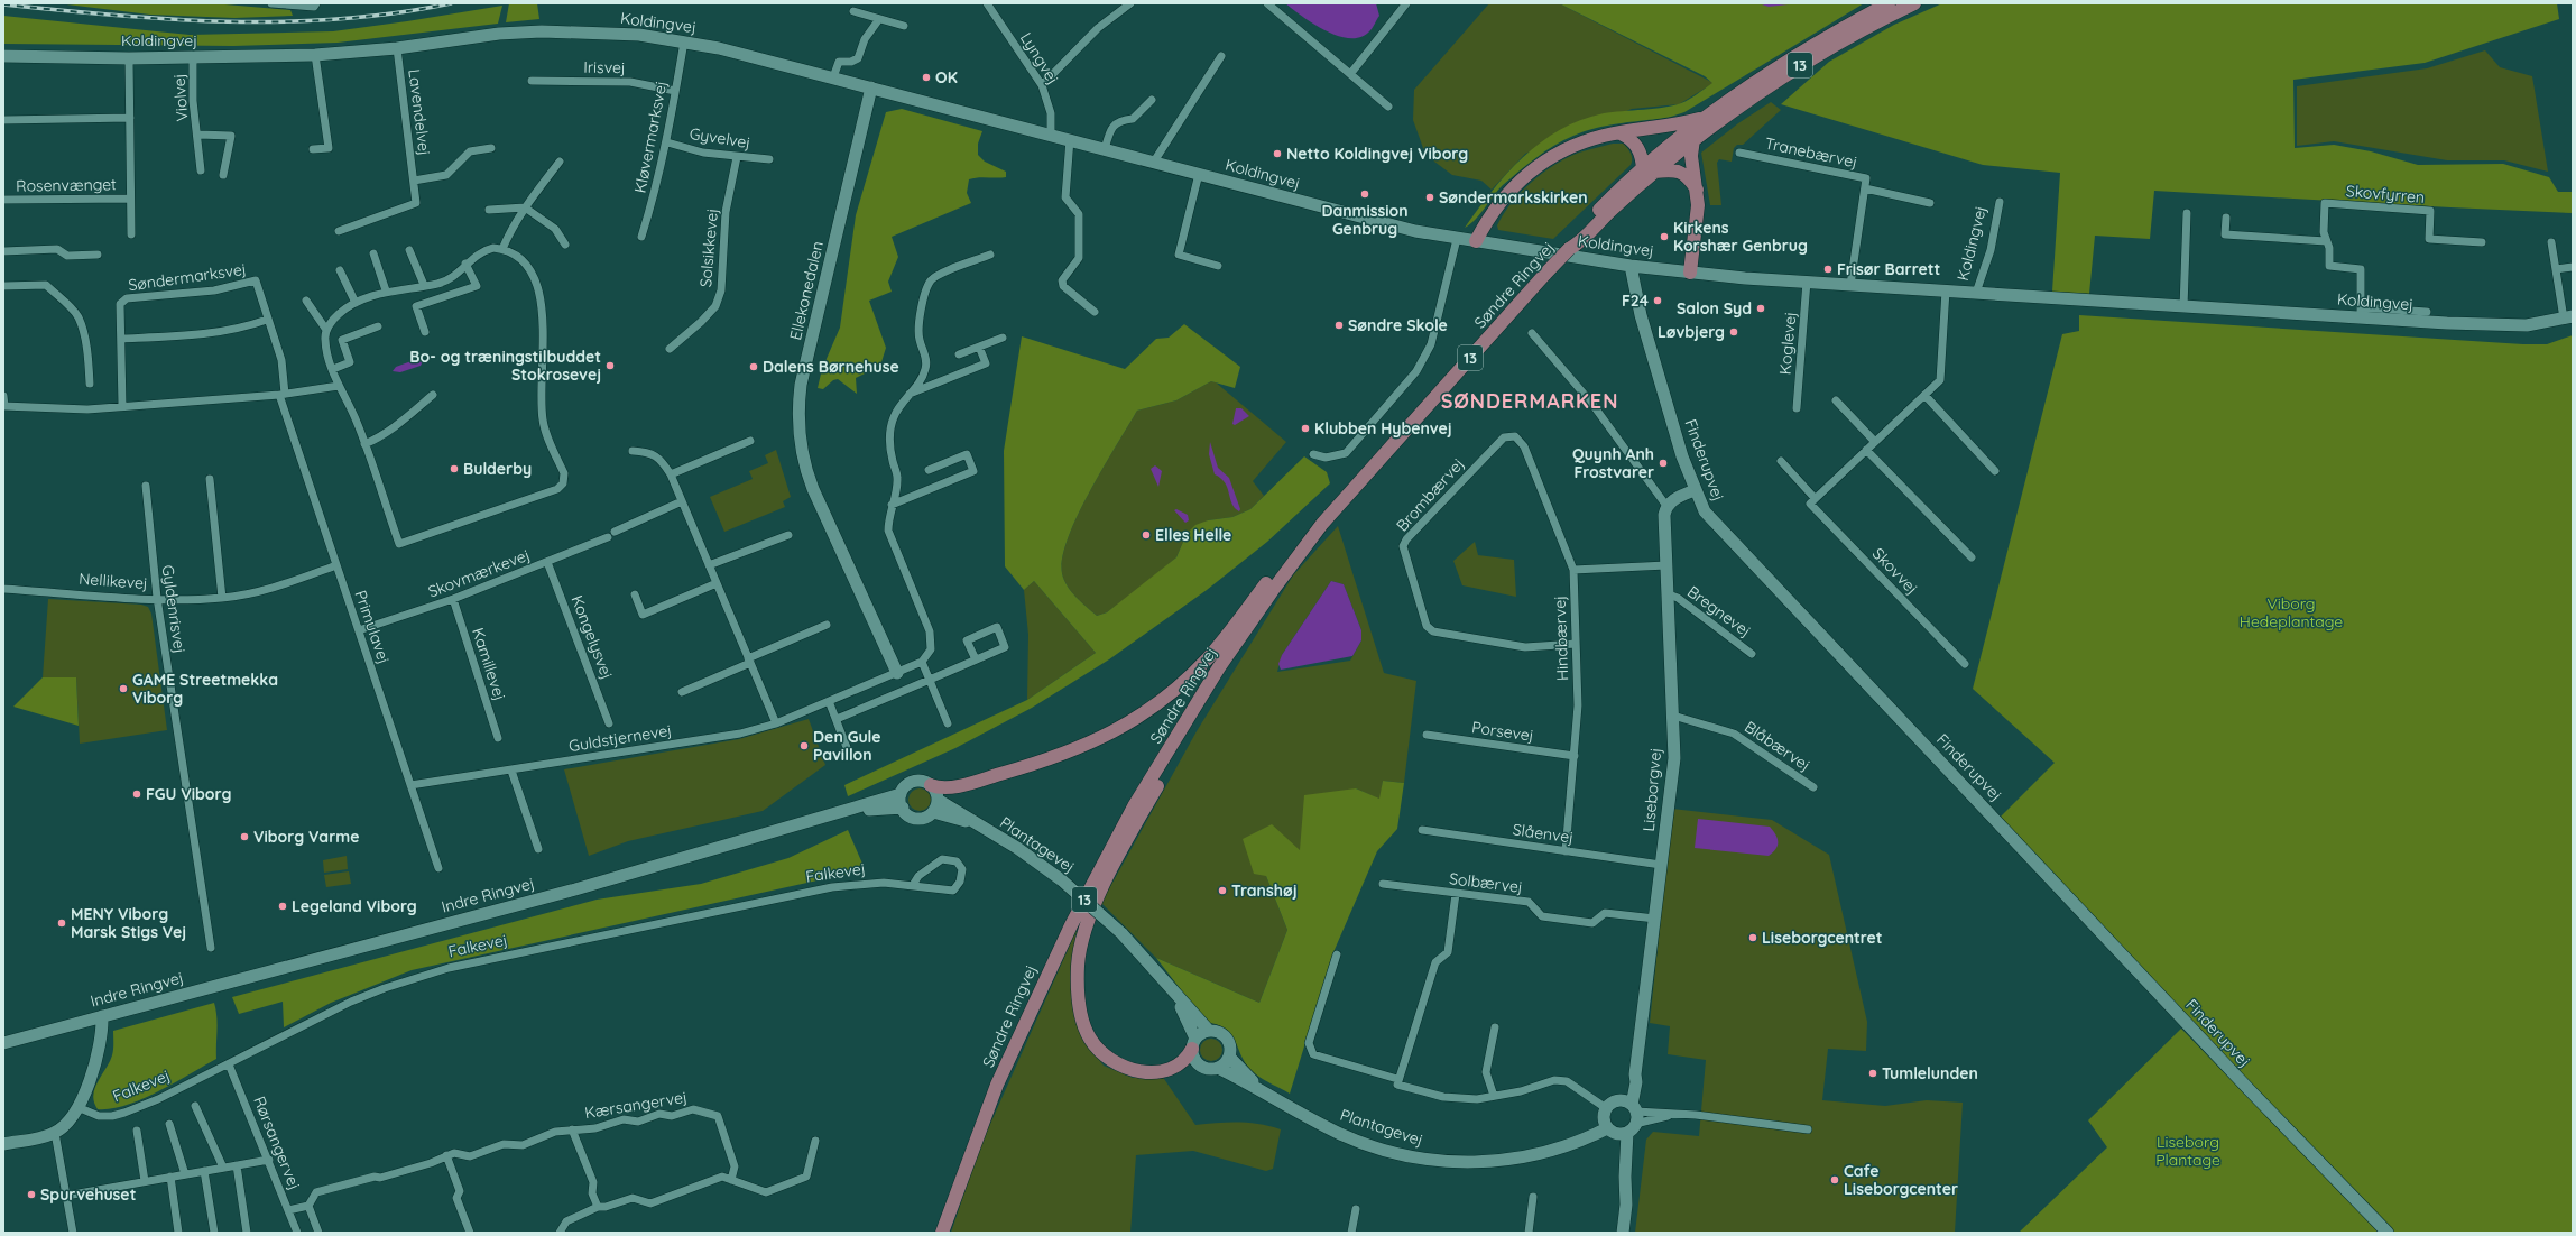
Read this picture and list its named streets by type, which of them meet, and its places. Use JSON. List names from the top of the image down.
{
  "streets": {
    "main road": ["13", "Søndre Ringvej"],
    "street": [
      "Koldingvej",
      "Lyngvej",
      "Irisvej",
      "Violvej",
      "Lavendelvej",
      "Kløvermarksvej",
      "Gyvelvej",
      "Tranebærvej",
      "Rosenvænget",
      "Skovfyrren",
      "Solsikkevej",
      "Søndermarksvej",
      "Ellekonedalen",
      "Koglevej",
      "Finderupvej",
      "Brombærvej",
      "Skovvej",
      "Skovmærkevej",
      "Nellikevej",
      "Gyldenrisvej",
      "Bregnevej",
      "Primulavej",
      "Kongelysvej",
      "Hindbærvej",
      "Kamillevej",
      "Porsevej",
      "Guldstjernevej",
      "Blåbærvej",
      "Liseborgvej",
      "Slåenvej",
      "Plantagevej",
      "Falkevej",
      "Solbærvej",
      "Indre Ringvej",
      "Kærsangervej",
      "Rørsangervej"
    ]
  },
  "crossings": [
    ["Koldingvej", "Lyngvej"],
    ["Koldingvej", "Violvej"],
    ["Koldingvej", "Lavendelvej"],
    ["Koldingvej", "Kløvermarksvej"],
    ["Koldingvej", "Tranebærvej"],
    ["Koldingvej", "Rosenvænget"],
    ["Koldingvej", "Skovfyrren"],
    ["Koldingvej", "Ellekonedalen"],
    ["Koldingvej", "Koglevej"],
    ["Koldingvej", "Finderupvej"],
    ["Irisvej", "Kløvermarksvej"],
    ["Kløvermarksvej", "Gyvelvej"],
    ["Gyvelvej", "Solsikkevej"],
    ["Søndermarksvej", "Primulavej"],
    ["Ellekonedalen", "Guldstjernevej"],
    ["Brombærvej", "Hindbærvej"],
    ["Skovmærkevej", "Primulavej"],
    ["Skovmærkevej", "Kongelysvej"],
    ["Skovmærkevej", "Kamillevej"],
    ["Nellikevej", "Gyldenrisvej"],
    ["Nellikevej", "Primulavej"],
    ["Bregnevej", "Liseborgvej"],
    ["Primulavej", "Guldstjernevej"],
    ["Hindbærvej", "Porsevej"],
    ["Hindbærvej", "Slåenvej"],
    ["Blåbærvej", "Liseborgvej"],
    ["Liseborgvej", "Slåenvej"],
    ["Liseborgvej", "Plantagevej"],
    ["Liseborgvej", "Solbærvej"],
    ["Plantagevej", "Indre Ringvej"],
    ["Falkevej", "Indre Ringvej"],
    ["Falkevej", "Rørsangervej"]
  ],
  "districts": ["SØNDERMARKEN"],
  "parks": ["Viborg Hedeplantage", "Liseborg Plantage"],
  "places": [
    "OK",
    "Netto Koldingvej Viborg",
    "Danmission Genbrug",
    "Søndermarkskirken",
    "Kirkens Korshær Genbrug",
    "Frisør Barrett",
    "F24",
    "Salon Syd",
    "Søndre Skole",
    "Løvbjerg",
    "Bo- og træningstilbuddet Stokrosevej",
    "Dalens Børnehuse",
    "Klubben Hybenvej",
    "Quynh Anh Frostvarer",
    "Bulderby",
    "Elles Helle",
    "GAME Streetmekka Viborg",
    "Den Gule Pavillon",
    "FGU Viborg",
    "Viborg Varme",
    "Transhøj",
    "Legeland Viborg",
    "MENY Viborg Marsk Stigs Vej",
    "Liseborgcentret",
    "Tumlelunden",
    "Cafe Liseborgcenter",
    "Spurvehuset"
  ]
}
